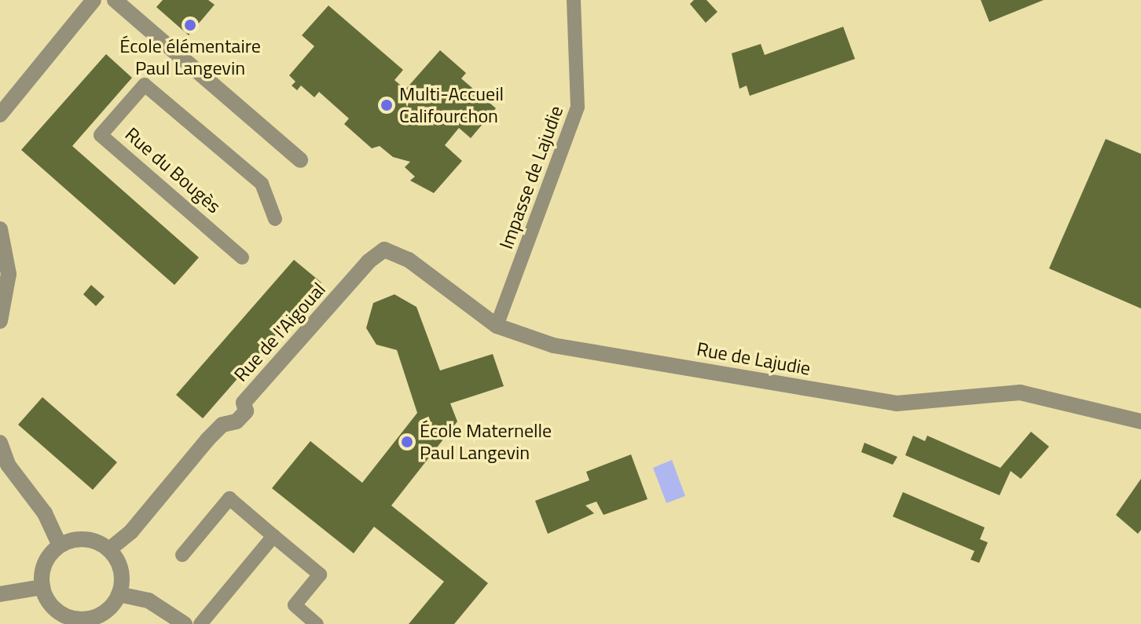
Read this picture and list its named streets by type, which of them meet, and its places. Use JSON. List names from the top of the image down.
{
  "streets": {
    "street": ["Rue de l'Aigoual", "Rue de Lajudie"],
    "lane": ["Rue du Bougès", "Impasse de Lajudie"]
  },
  "crossings": [
    ["Impasse de Lajudie", "Rue de Lajudie"],
    ["Rue de l'Aigoual", "Rue de Lajudie"]
  ],
  "places": ["École élémentaire Paul Langevin", "Multi-Accueil Califourchon", "École Maternelle Paul Langevin"]
}
